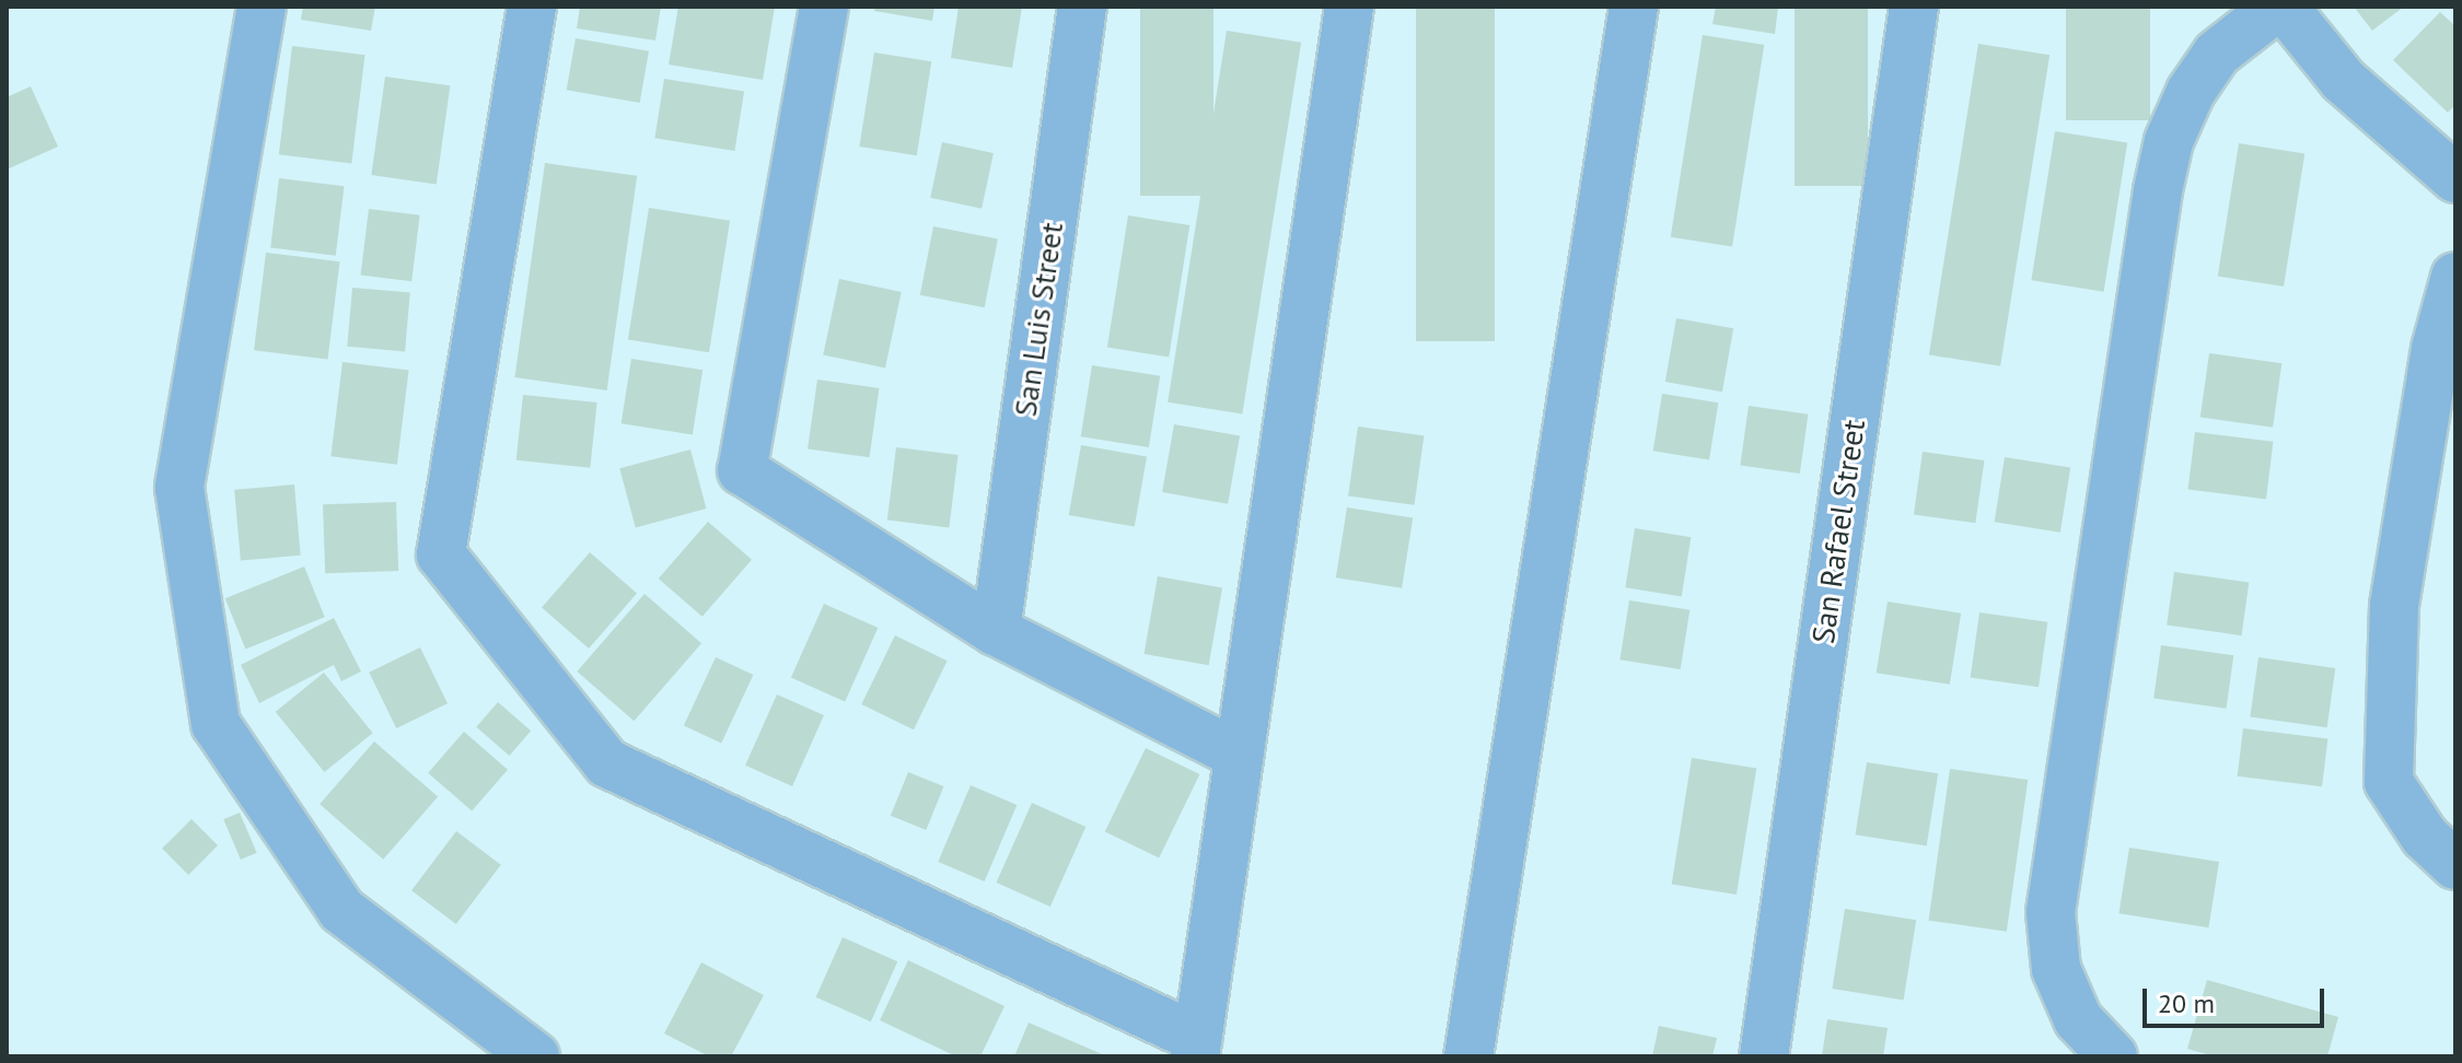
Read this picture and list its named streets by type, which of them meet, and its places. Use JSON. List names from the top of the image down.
{
  "streets": {
    "street": ["San Luis Street", "San Rafael Street"]
  },
  "scale_bar": "20 m"
}
